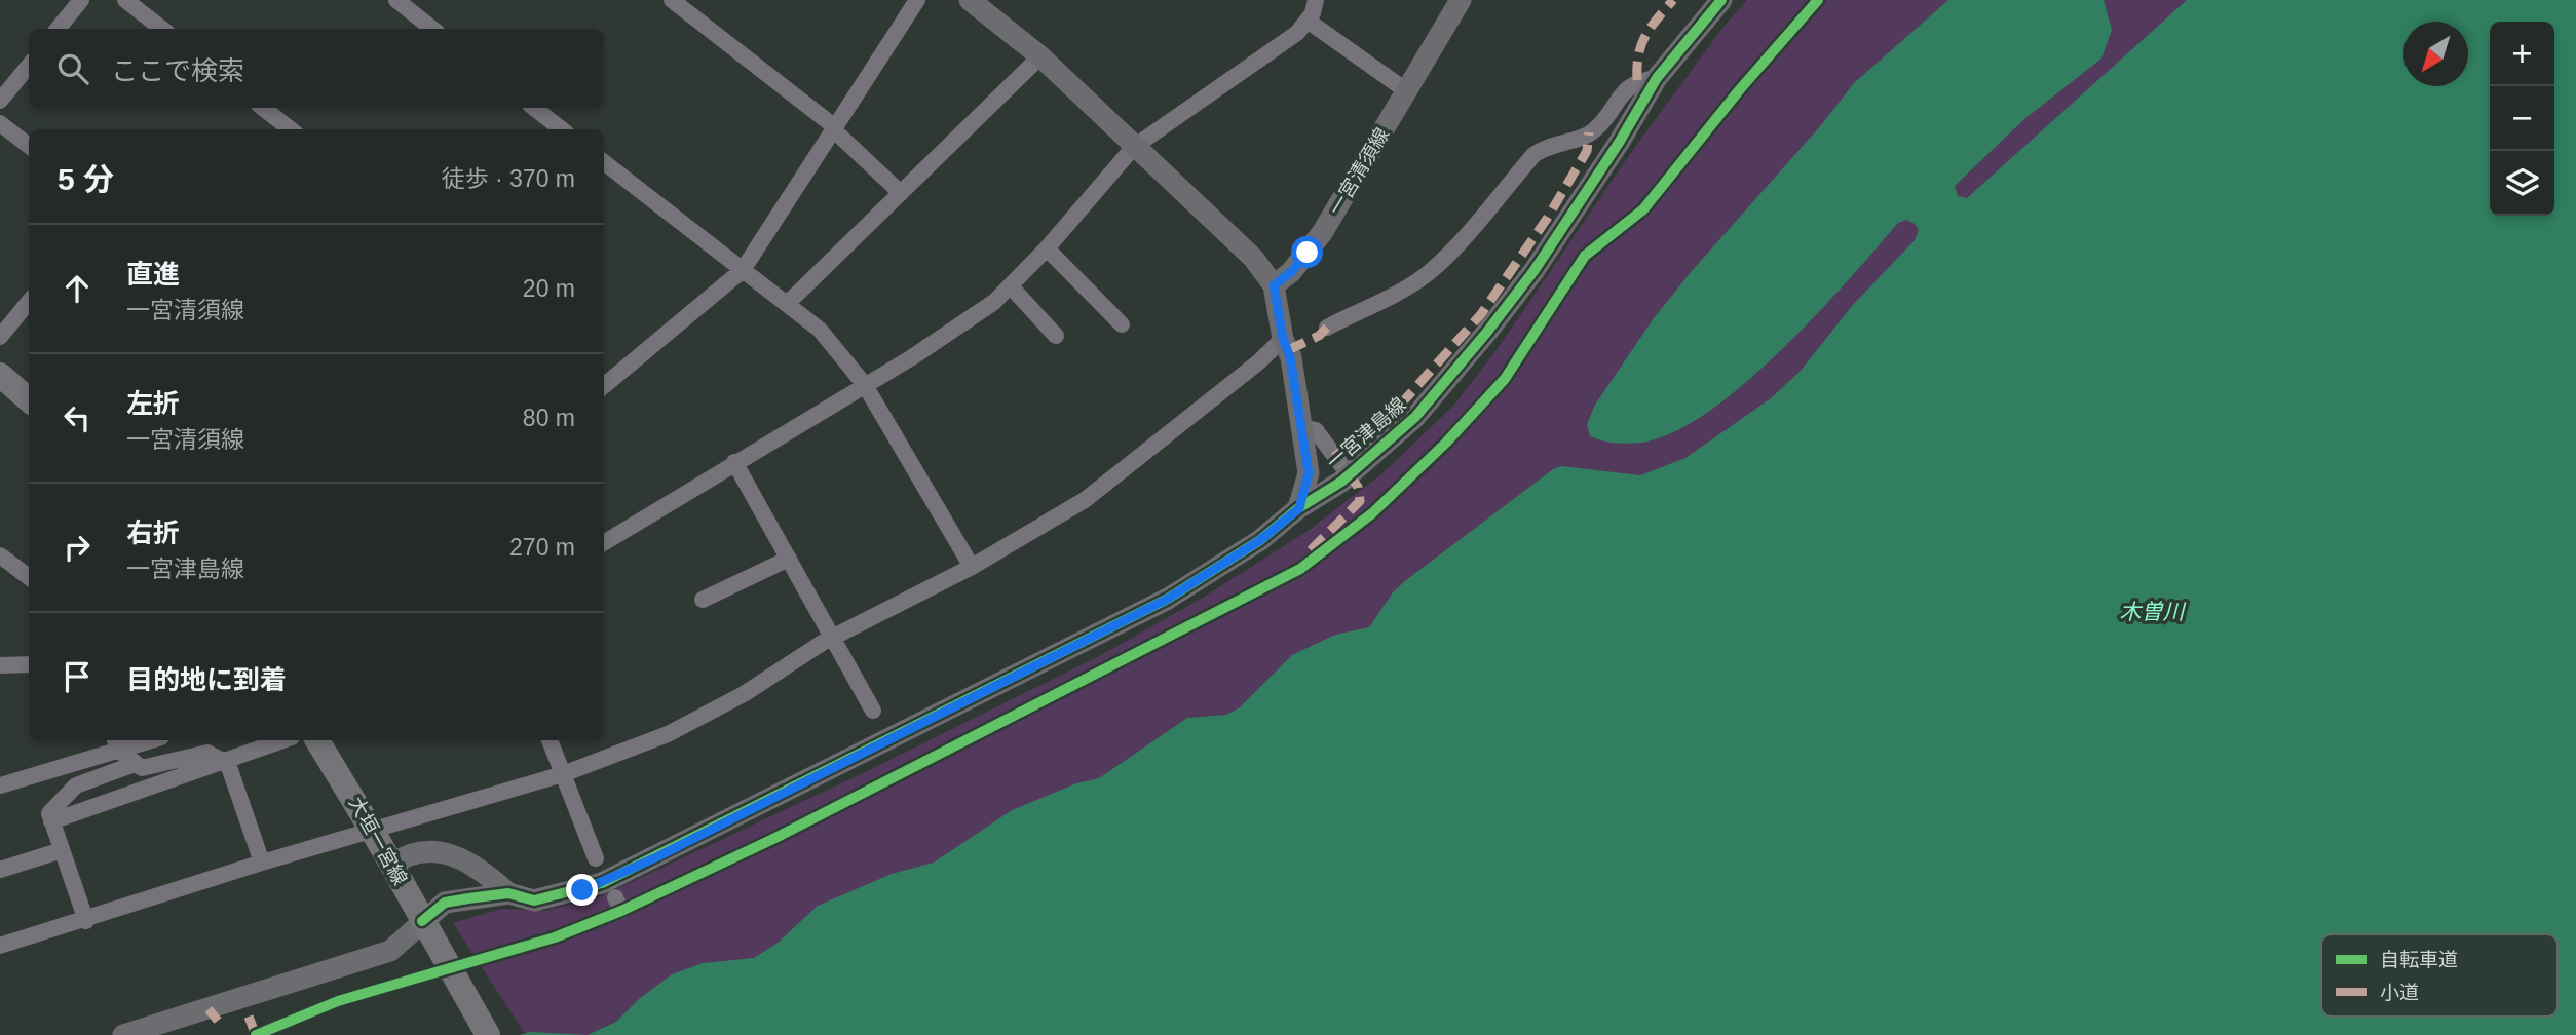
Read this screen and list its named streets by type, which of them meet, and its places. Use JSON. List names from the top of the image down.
{
  "streets": {
    "main road": ["一宮清須線", "一宮津島線", "大垣一宮線"]
  },
  "crossings": [
    ["一宮津島線", "大垣一宮線"]
  ],
  "water": ["木曽川"],
  "legend": ["自転車道", "小道"],
  "north": "bottom left",
  "page": {
    "map_buttons": ["+", "−"],
    "search": "ここで検索",
    "heading": ["5 分", "徒歩 · 370 m"],
    "list": [
      ["直進", "一宮清須線", "20 m"],
      ["左折", "一宮清須線", "80 m"],
      ["右折", "一宮津島線", "270 m"],
      "目的地に到着"
    ]
  }
}
